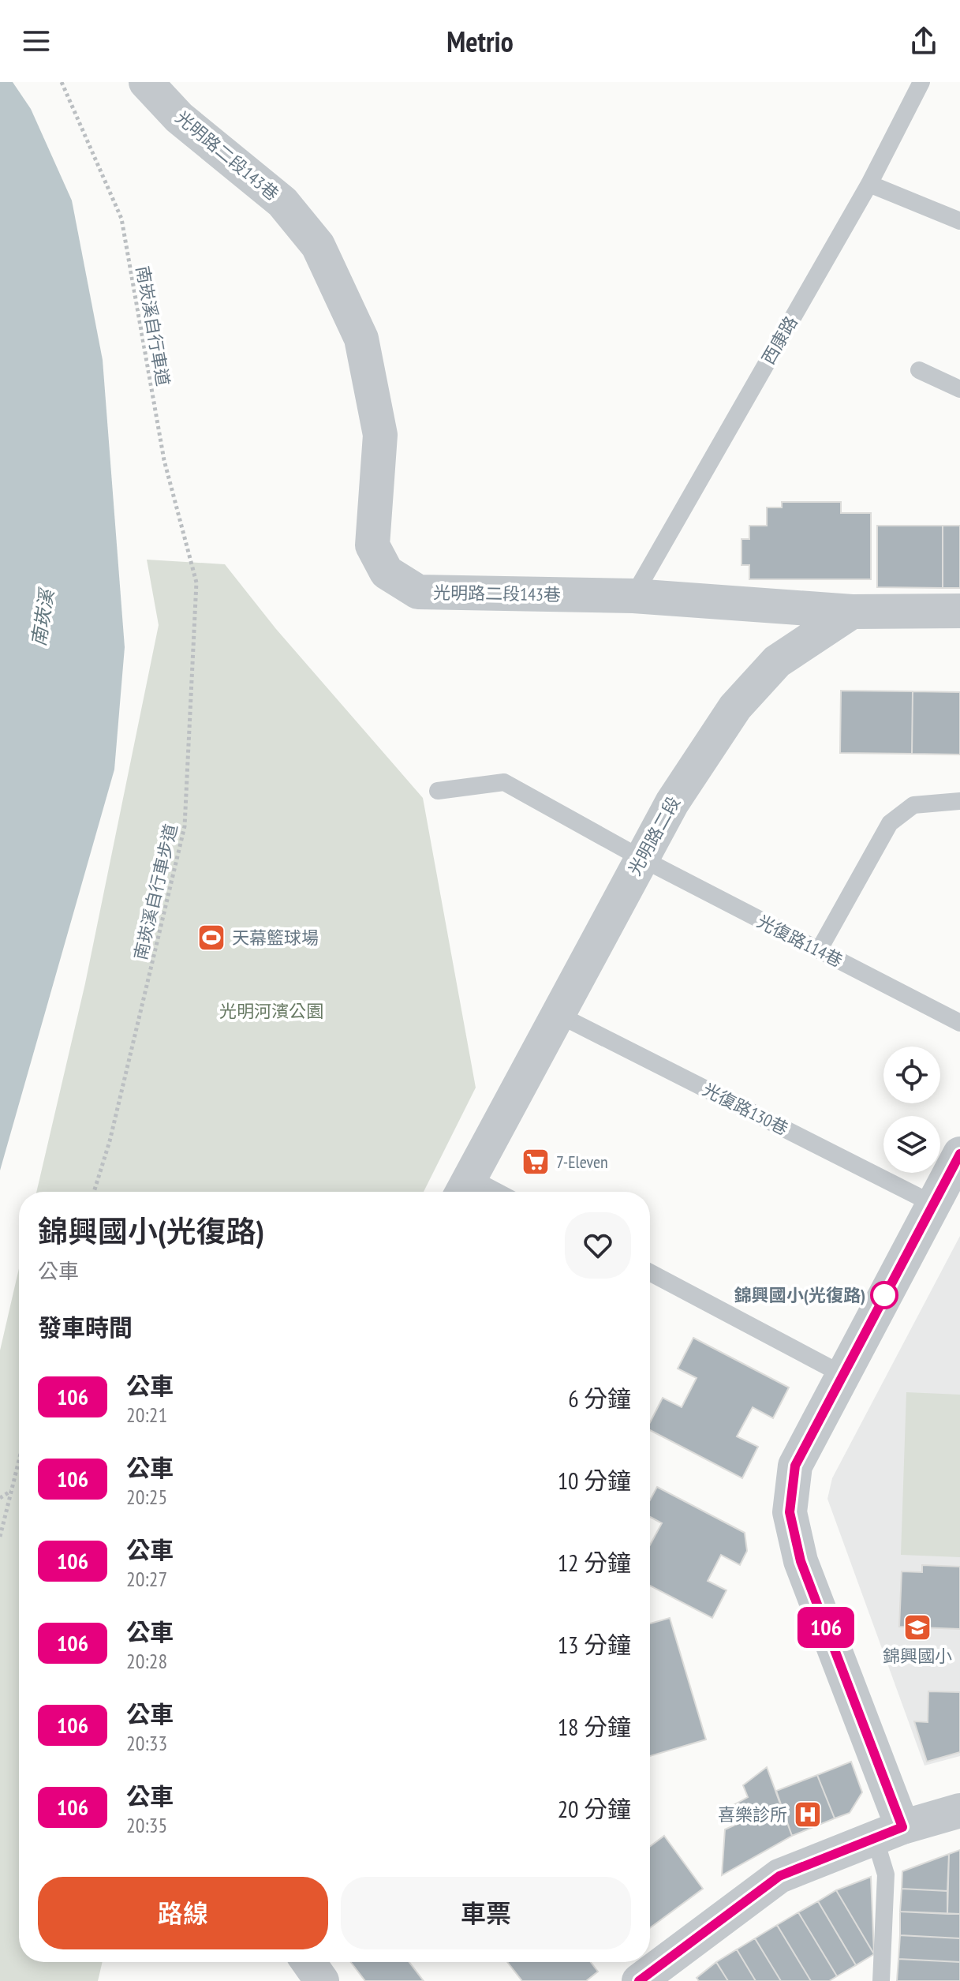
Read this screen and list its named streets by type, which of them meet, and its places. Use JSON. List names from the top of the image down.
{
  "streets": {
    "street": ["光明路二段143巷", "光明路二段"],
    "lane": ["西康路", "光復路114巷", "光復路130巷"],
    "path": ["南崁溪自行車道", "南崁溪自行車步道"]
  },
  "crossings": [
    ["光明路二段143巷", "西康路"],
    ["光明路二段143巷", "光明路二段"],
    ["南崁溪自行車道", "南崁溪自行車步道"],
    ["光明路二段", "光復路114巷"],
    ["光明路二段", "光復路130巷"]
  ],
  "water": ["南崁溪"],
  "parks": ["光明河濱公園"],
  "places": {
    "sports": ["天幕籃球場"],
    "supermarket": ["7-Eleven"],
    "other": ["錦興國小(光復路)"],
    "school or university": ["錦興國小"],
    "hospital": ["喜樂診所"]
  },
  "lines": ["bus line 106"],
  "page": {
    "header": "Metrio",
    "on_map": "106",
    "heading": [
      ["錦興國小(光復路)", "公車"],
      "發車時間"
    ],
    "list": [
      {
        "mark": "106",
        "name": "公車",
        "note": "20:21",
        "value": "6 分鐘"
      },
      {
        "mark": "106",
        "name": "公車",
        "note": "20:25",
        "value": "10 分鐘"
      },
      {
        "mark": "106",
        "name": "公車",
        "note": "20:27",
        "value": "12 分鐘"
      },
      {
        "mark": "106",
        "name": "公車",
        "note": "20:28",
        "value": "13 分鐘"
      },
      {
        "mark": "106",
        "name": "公車",
        "note": "20:33",
        "value": "18 分鐘"
      },
      {
        "mark": "106",
        "name": "公車",
        "note": "20:35",
        "value": "20 分鐘"
      }
    ],
    "buttons": ["路線", "車票"]
  }
}
